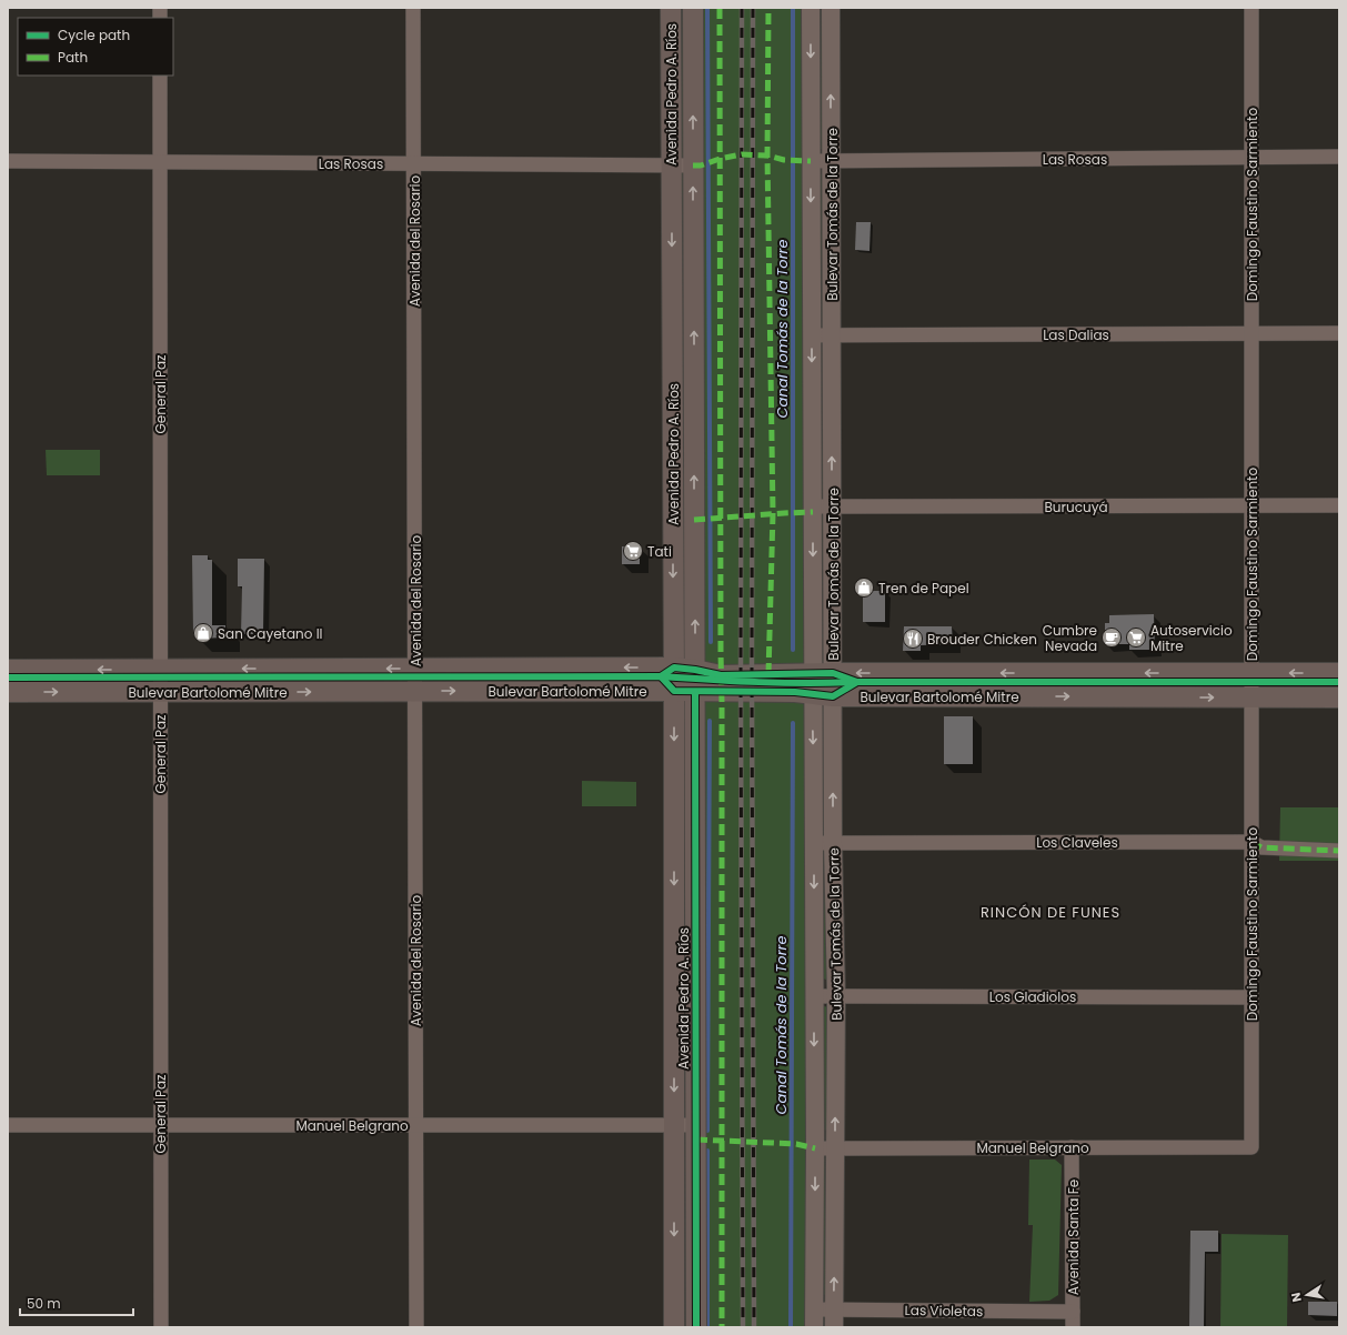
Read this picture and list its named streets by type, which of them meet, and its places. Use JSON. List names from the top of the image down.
{
  "streets": {
    "main road": ["Avenida Pedro A. Ríos", "Bulevar Bartolomé Mitre"],
    "street": [
      "Las Rosas",
      "Domingo Faustino Sarmiento",
      "Bulevar Tomás de la Torre",
      "Avenida del Rosario",
      "Las Dalias",
      "General Paz",
      "Burucuyá",
      "Los Claveles",
      "Los Gladiolos",
      "Manuel Belgrano",
      "Avenida Santa Fe",
      "Las Violetas"
    ]
  },
  "crossings": [
    ["Avenida Pedro A. Ríos", "Las Rosas"],
    ["Avenida Pedro A. Ríos", "Bulevar Bartolomé Mitre"],
    ["Avenida Pedro A. Ríos", "Manuel Belgrano"],
    ["Las Rosas", "Domingo Faustino Sarmiento"],
    ["Las Rosas", "Bulevar Tomás de la Torre"],
    ["Las Rosas", "Avenida del Rosario"],
    ["Las Rosas", "General Paz"],
    ["Domingo Faustino Sarmiento", "Las Dalias"],
    ["Domingo Faustino Sarmiento", "Burucuyá"],
    ["Domingo Faustino Sarmiento", "Bulevar Bartolomé Mitre"],
    ["Domingo Faustino Sarmiento", "Los Claveles"],
    ["Domingo Faustino Sarmiento", "Los Gladiolos"],
    ["Domingo Faustino Sarmiento", "Manuel Belgrano"],
    ["Bulevar Tomás de la Torre", "Las Dalias"],
    ["Bulevar Tomás de la Torre", "Burucuyá"],
    ["Bulevar Tomás de la Torre", "Bulevar Bartolomé Mitre"],
    ["Bulevar Tomás de la Torre", "Los Claveles"],
    ["Bulevar Tomás de la Torre", "Los Gladiolos"],
    ["Bulevar Tomás de la Torre", "Manuel Belgrano"],
    ["Bulevar Tomás de la Torre", "Las Violetas"],
    ["Avenida del Rosario", "Bulevar Bartolomé Mitre"],
    ["Avenida del Rosario", "Manuel Belgrano"],
    ["General Paz", "Bulevar Bartolomé Mitre"],
    ["General Paz", "Manuel Belgrano"],
    ["Manuel Belgrano", "Avenida Santa Fe"],
    ["Avenida Santa Fe", "Las Violetas"]
  ],
  "districts": ["RINCÓN DE FUNES"],
  "water": ["Canal Tomás de la Torre"],
  "places": {
    "supermarket": ["Tati", "Autoservicio Mitre"],
    "shop": ["Tren de Papel", "San Cayetano II"],
    "cafe": ["Cumbre Nevada"],
    "restaurant": ["Brouder Chicken"]
  },
  "legend": ["Cycle path", "Path"],
  "scale_bar": "50 m",
  "north": "left"
}
